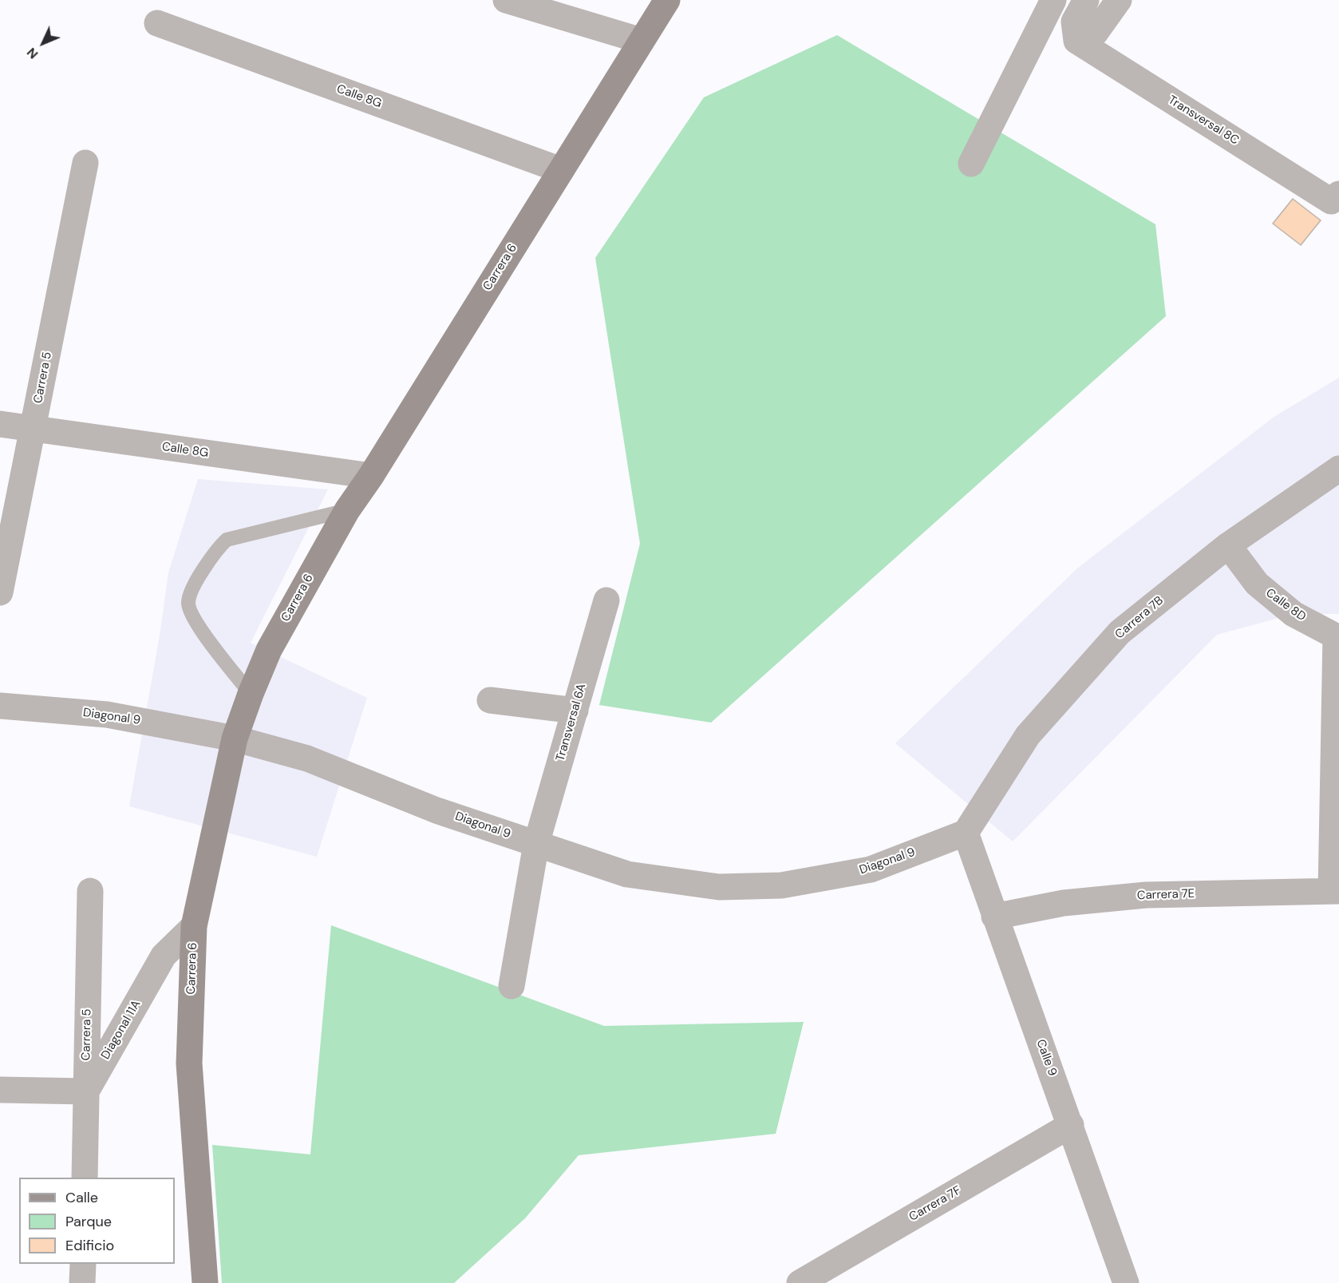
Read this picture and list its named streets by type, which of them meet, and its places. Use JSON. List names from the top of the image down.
{
  "streets": {
    "main road": ["Carrera 6"],
    "street": [
      "Calle 8G",
      "Transversal 8C",
      "Carrera 5",
      "Calle 8D",
      "Carrera 7B",
      "Diagonal 9",
      "Transversal 6A",
      "Carrera 7E",
      "Diagonal 11A",
      "Calle 9",
      "Carrera 7F"
    ]
  },
  "crossings": [
    ["Calle 8G", "Carrera 6"],
    ["Calle 8G", "Carrera 5"],
    ["Carrera 6", "Diagonal 9"],
    ["Carrera 6", "Diagonal 11A"],
    ["Carrera 5", "Diagonal 11A"],
    ["Calle 8D", "Carrera 7B"],
    ["Calle 8D", "Carrera 7E"],
    ["Carrera 7B", "Diagonal 9"],
    ["Carrera 7B", "Calle 9"],
    ["Diagonal 9", "Transversal 6A"],
    ["Diagonal 9", "Calle 9"],
    ["Carrera 7E", "Calle 9"],
    ["Calle 9", "Carrera 7F"]
  ],
  "legend": ["Calle", "Parque", "Edificio"],
  "north": "bottom left"
}
